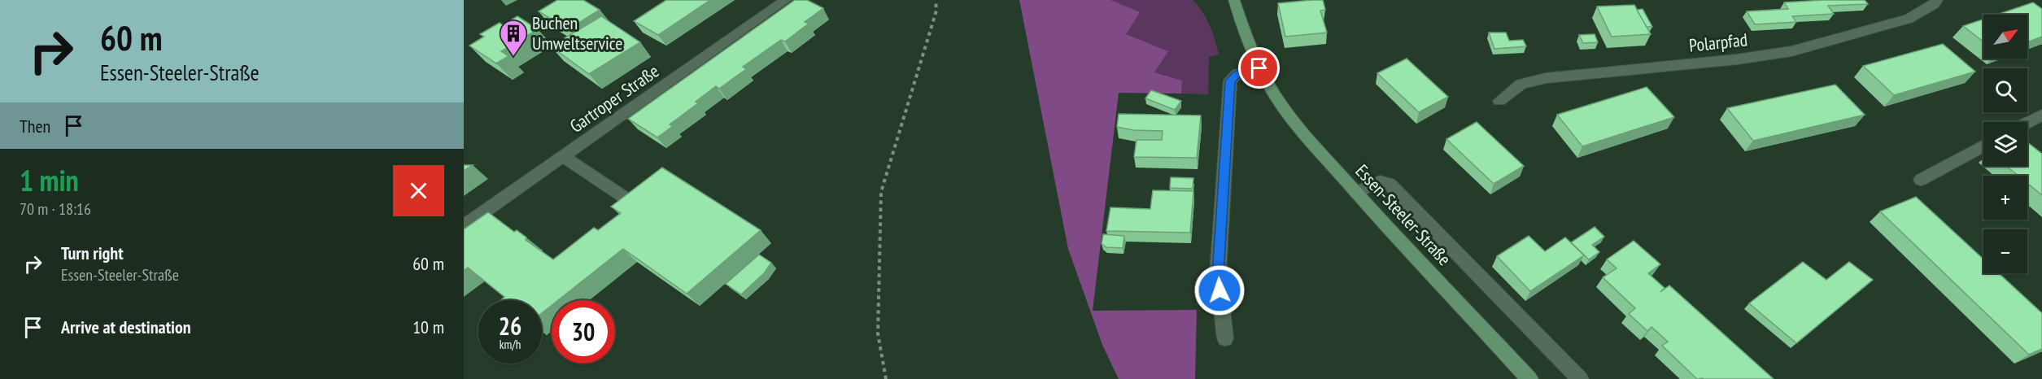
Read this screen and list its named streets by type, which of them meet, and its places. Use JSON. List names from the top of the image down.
{
  "streets": {
    "main road": ["Essen-Steeler-Straße"],
    "street": ["Polarpfad", "Gartroper Straße"]
  },
  "places": {
    "building": ["Buchen Umweltservice"]
  },
  "north": "top right",
  "page": {
    "turn": ["60 m", "Essen-Steeler-Straße"],
    "map_buttons": ["+", "−"],
    "then": "Then",
    "heading": ["1 min", "70 m · 18:16"],
    "list": [
      {
        "name": "Turn right",
        "note": "Essen-Steeler-Straße",
        "value": "60 m"
      },
      {
        "name": "Arrive at destination",
        "value": "10 m"
      }
    ],
    "speed": "26 km/h",
    "limit": "30"
  }
}
